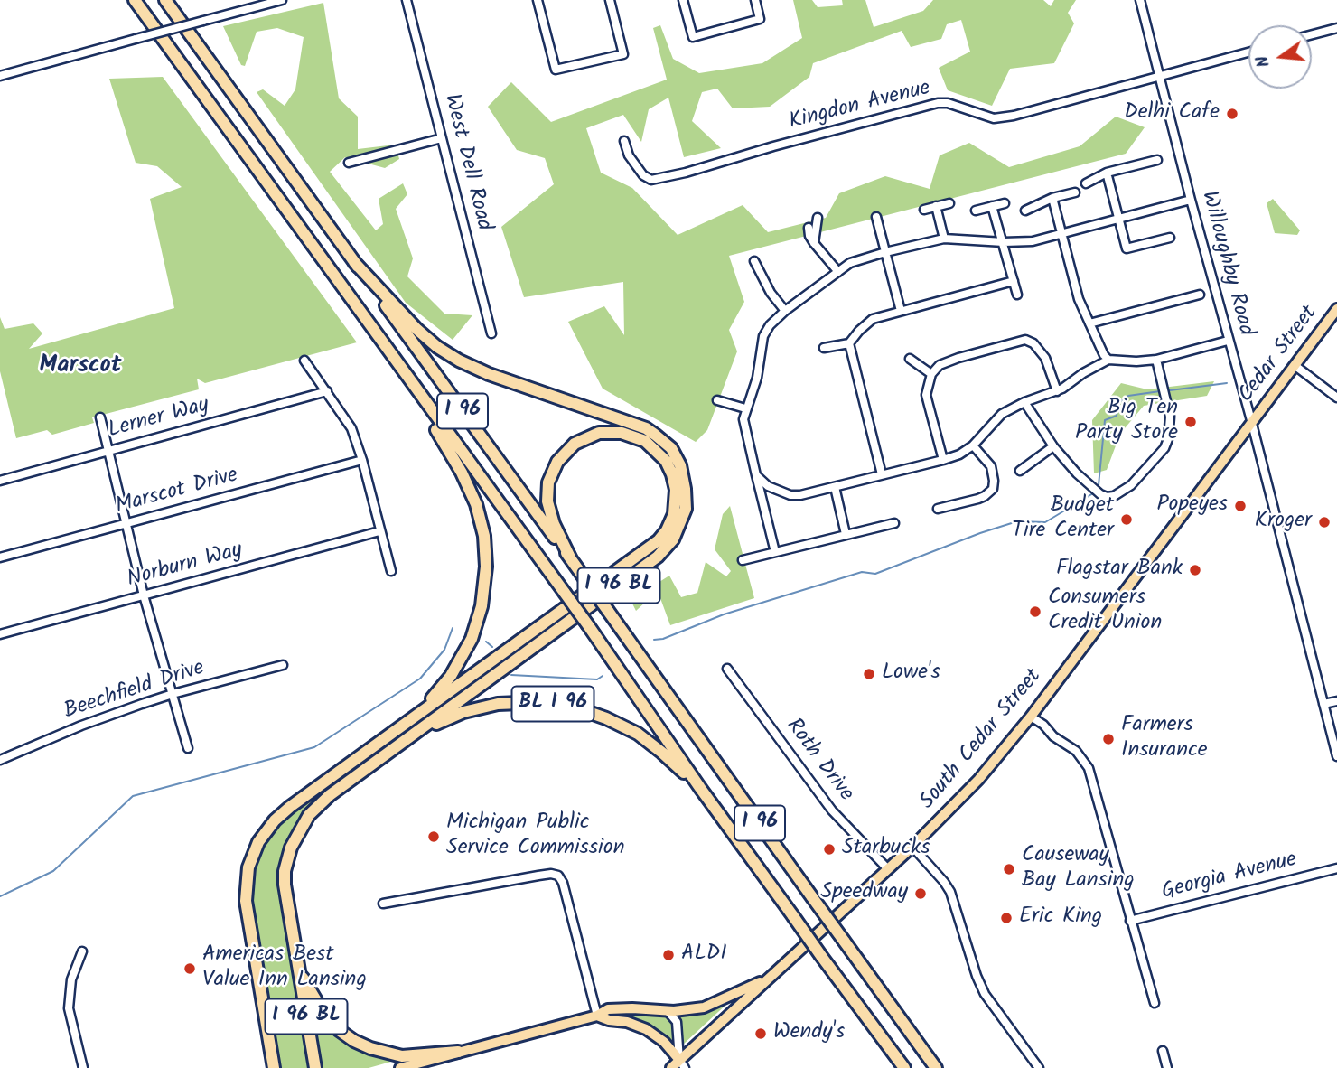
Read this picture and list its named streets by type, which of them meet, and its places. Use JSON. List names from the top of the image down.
{
  "streets": {
    "highway": ["I 96", "I 96 BL", "BL I 96"],
    "main road": ["Cedar Street", "South Cedar Street"],
    "street": [
      "Kingdon Avenue",
      "West Dell Road",
      "Willoughby Road",
      "Lerner Way",
      "Marscot Drive",
      "Norburn Way",
      "Beechfield Drive",
      "Roth Drive",
      "Georgia Avenue"
    ]
  },
  "crossings": [
    ["Kingdon Avenue", "Willoughby Road"],
    ["Willoughby Road", "Cedar Street"],
    ["Willoughby Road", "South Cedar Street"],
    ["Cedar Street", "South Cedar Street"],
    ["I 96", "I 96 BL"],
    ["I 96", "BL I 96"],
    ["I 96 BL", "BL I 96"],
    ["South Cedar Street", "Roth Drive"]
  ],
  "districts": ["Marscot"],
  "places": [
    "Delhi Cafe",
    "Big Ten Party Store",
    "Popeyes",
    "Budget Tire Center",
    "Kroger",
    "Flagstar Bank",
    "Consumers Credit Union",
    "Lowe's",
    "Farmers Insurance",
    "Michigan Public Service Commission",
    "Starbucks",
    "Causeway Bay Lansing",
    "Speedway",
    "Eric King",
    "ALDI",
    "Americas Best Value Inn Lansing",
    "Wendy's"
  ],
  "north": "left"
}
